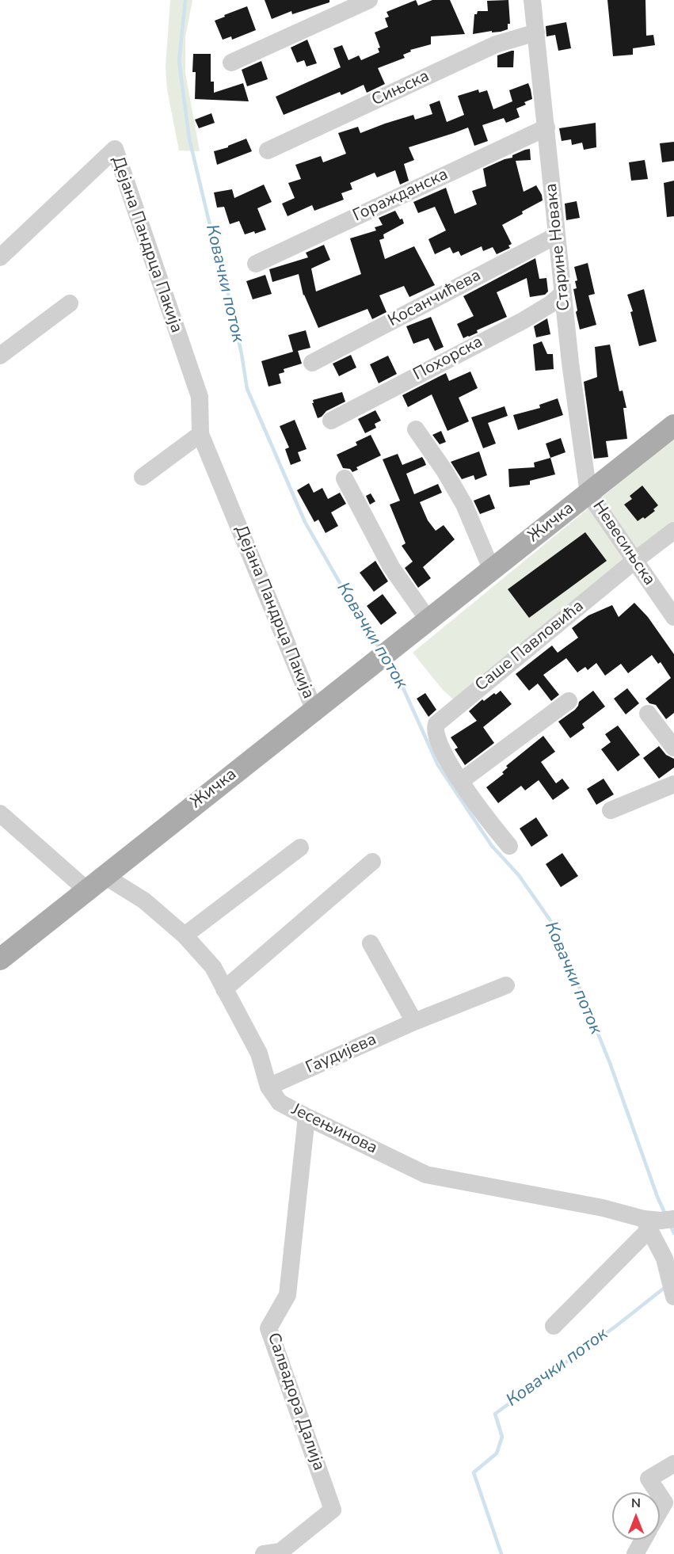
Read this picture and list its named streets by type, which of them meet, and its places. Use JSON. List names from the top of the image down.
{
  "streets": {
    "main road": ["Жичка"],
    "street": [
      "Сињска",
      "Горажданска",
      "Дејана Пандрца Пакија",
      "Старине Новака",
      "Косанчићева",
      "Похорска",
      "Невесињска",
      "Саше Павловића",
      "Гаудијева",
      "Јесењинова",
      "Салвадора Далија"
    ]
  },
  "crossings": [
    ["Сињска", "Старине Новака"],
    ["Горажданска", "Старине Новака"],
    ["Дејана Пандрца Пакија", "Жичка"],
    ["Старине Новака", "Косанчићева"],
    ["Старине Новака", "Похорска"],
    ["Старине Новака", "Жичка"],
    ["Старине Новака", "Невесињска"],
    ["Жичка", "Невесињска"],
    ["Жичка", "Јесењинова"],
    ["Невесињска", "Саше Павловића"],
    ["Гаудијева", "Јесењинова"],
    ["Јесењинова", "Салвадора Далија"]
  ],
  "water": ["Ковачки поток"],
  "north": "top"
}
